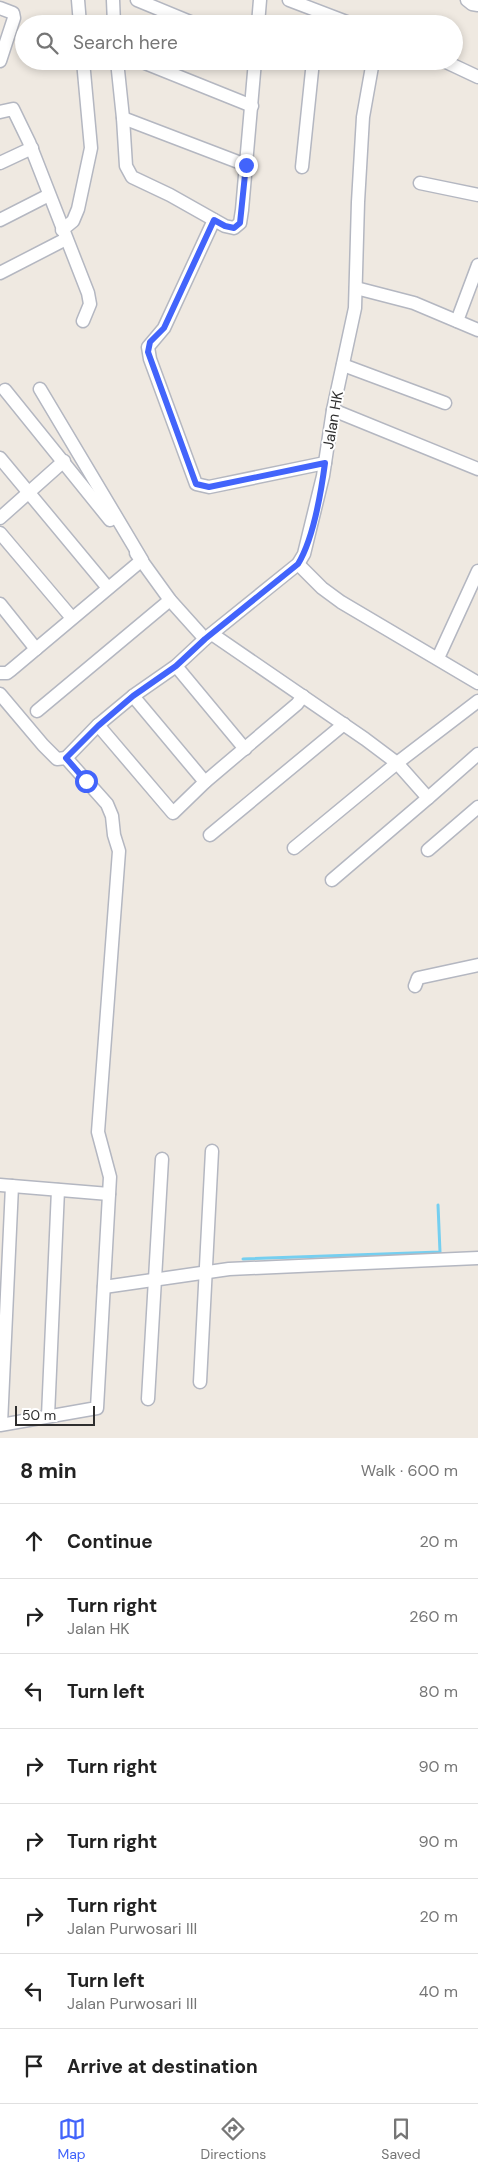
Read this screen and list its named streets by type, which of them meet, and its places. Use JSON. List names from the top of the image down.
{
  "streets": {
    "street": ["Jalan HK"]
  },
  "scale_bar": "50 m",
  "page": {
    "search": "Search here",
    "scale": "50 m",
    "heading": ["8 min", "Walk · 600 m"],
    "list": [
      ["Continue", "20 m"],
      ["Turn right", "Jalan HK", "260 m"],
      ["Turn left", "80 m"],
      ["Turn right", "90 m"],
      ["Turn right", "90 m"],
      ["Turn right", "Jalan Purwosari III", "20 m"],
      ["Turn left", "Jalan Purwosari III", "40 m"],
      "Arrive at destination"
    ],
    "nav": ["Map", "Directions", "Saved"]
  }
}
